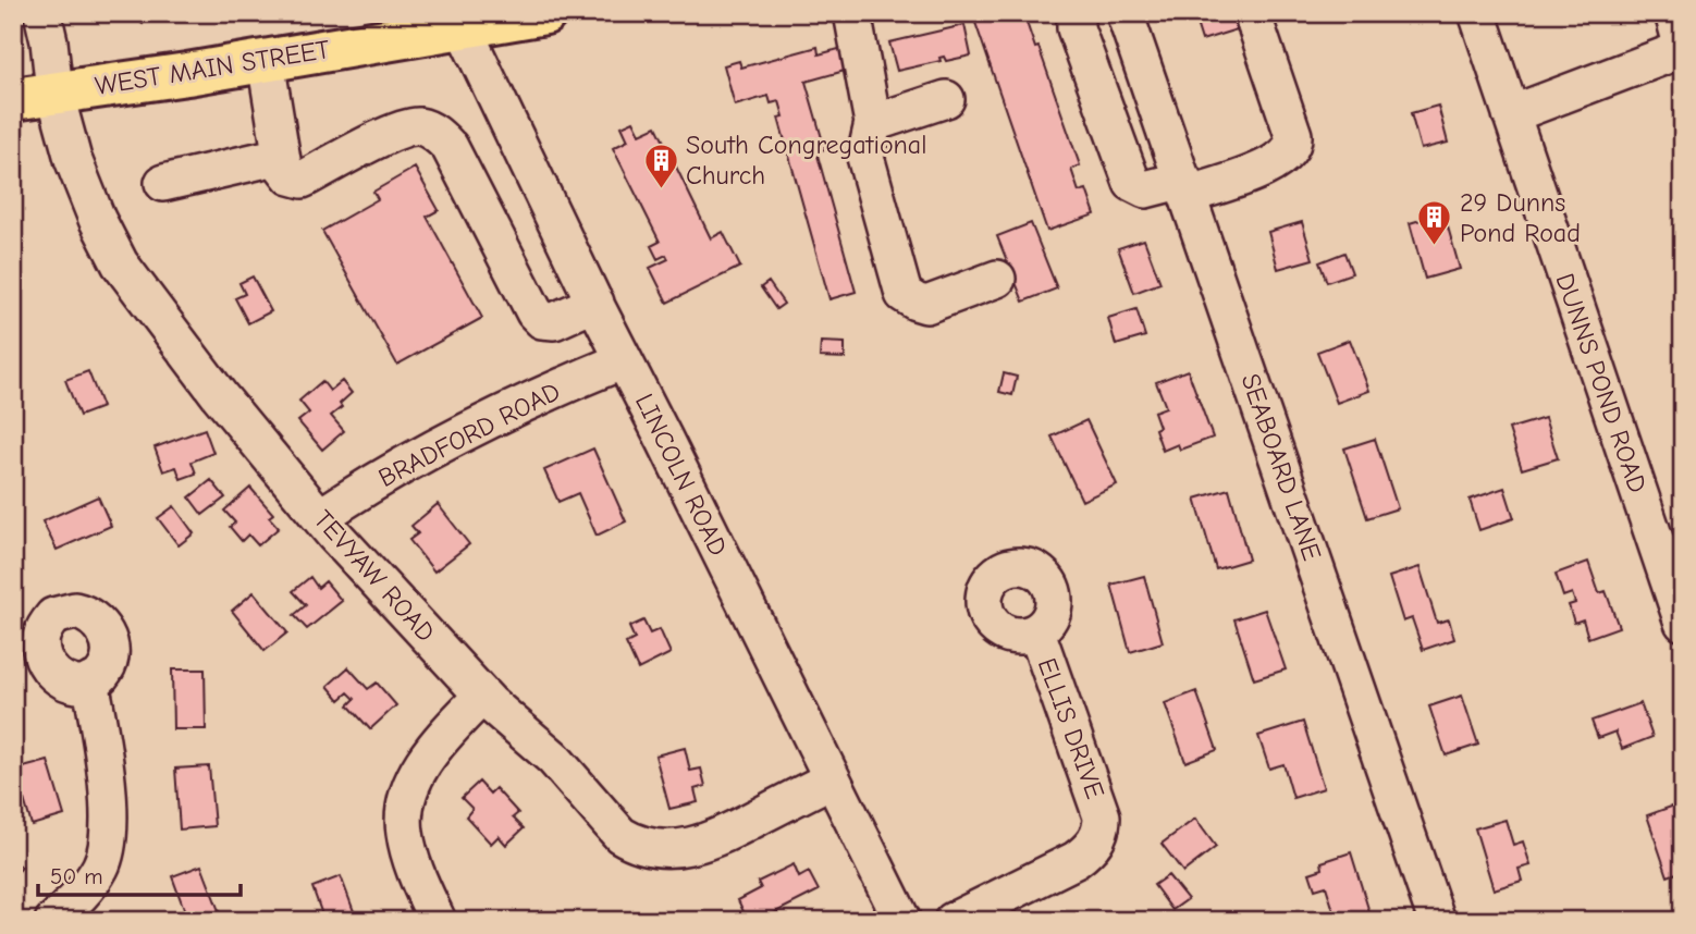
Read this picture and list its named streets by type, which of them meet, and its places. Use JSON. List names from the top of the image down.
{
  "streets": {
    "main road": ["WEST MAIN STREET"],
    "street": [
      "DUNNS POND ROAD",
      "BRADFORD ROAD",
      "SEABOARD LANE",
      "LINCOLN ROAD",
      "TEVYAW ROAD",
      "ELLIS DRIVE"
    ]
  },
  "crossings": [
    ["WEST MAIN STREET", "LINCOLN ROAD"],
    ["WEST MAIN STREET", "TEVYAW ROAD"],
    ["BRADFORD ROAD", "LINCOLN ROAD"],
    ["BRADFORD ROAD", "TEVYAW ROAD"],
    ["LINCOLN ROAD", "TEVYAW ROAD"]
  ],
  "places": {
    "building": ["South Congregational Church", "29 Dunns Pond Road"]
  },
  "scale_bar": "50 m"
}
